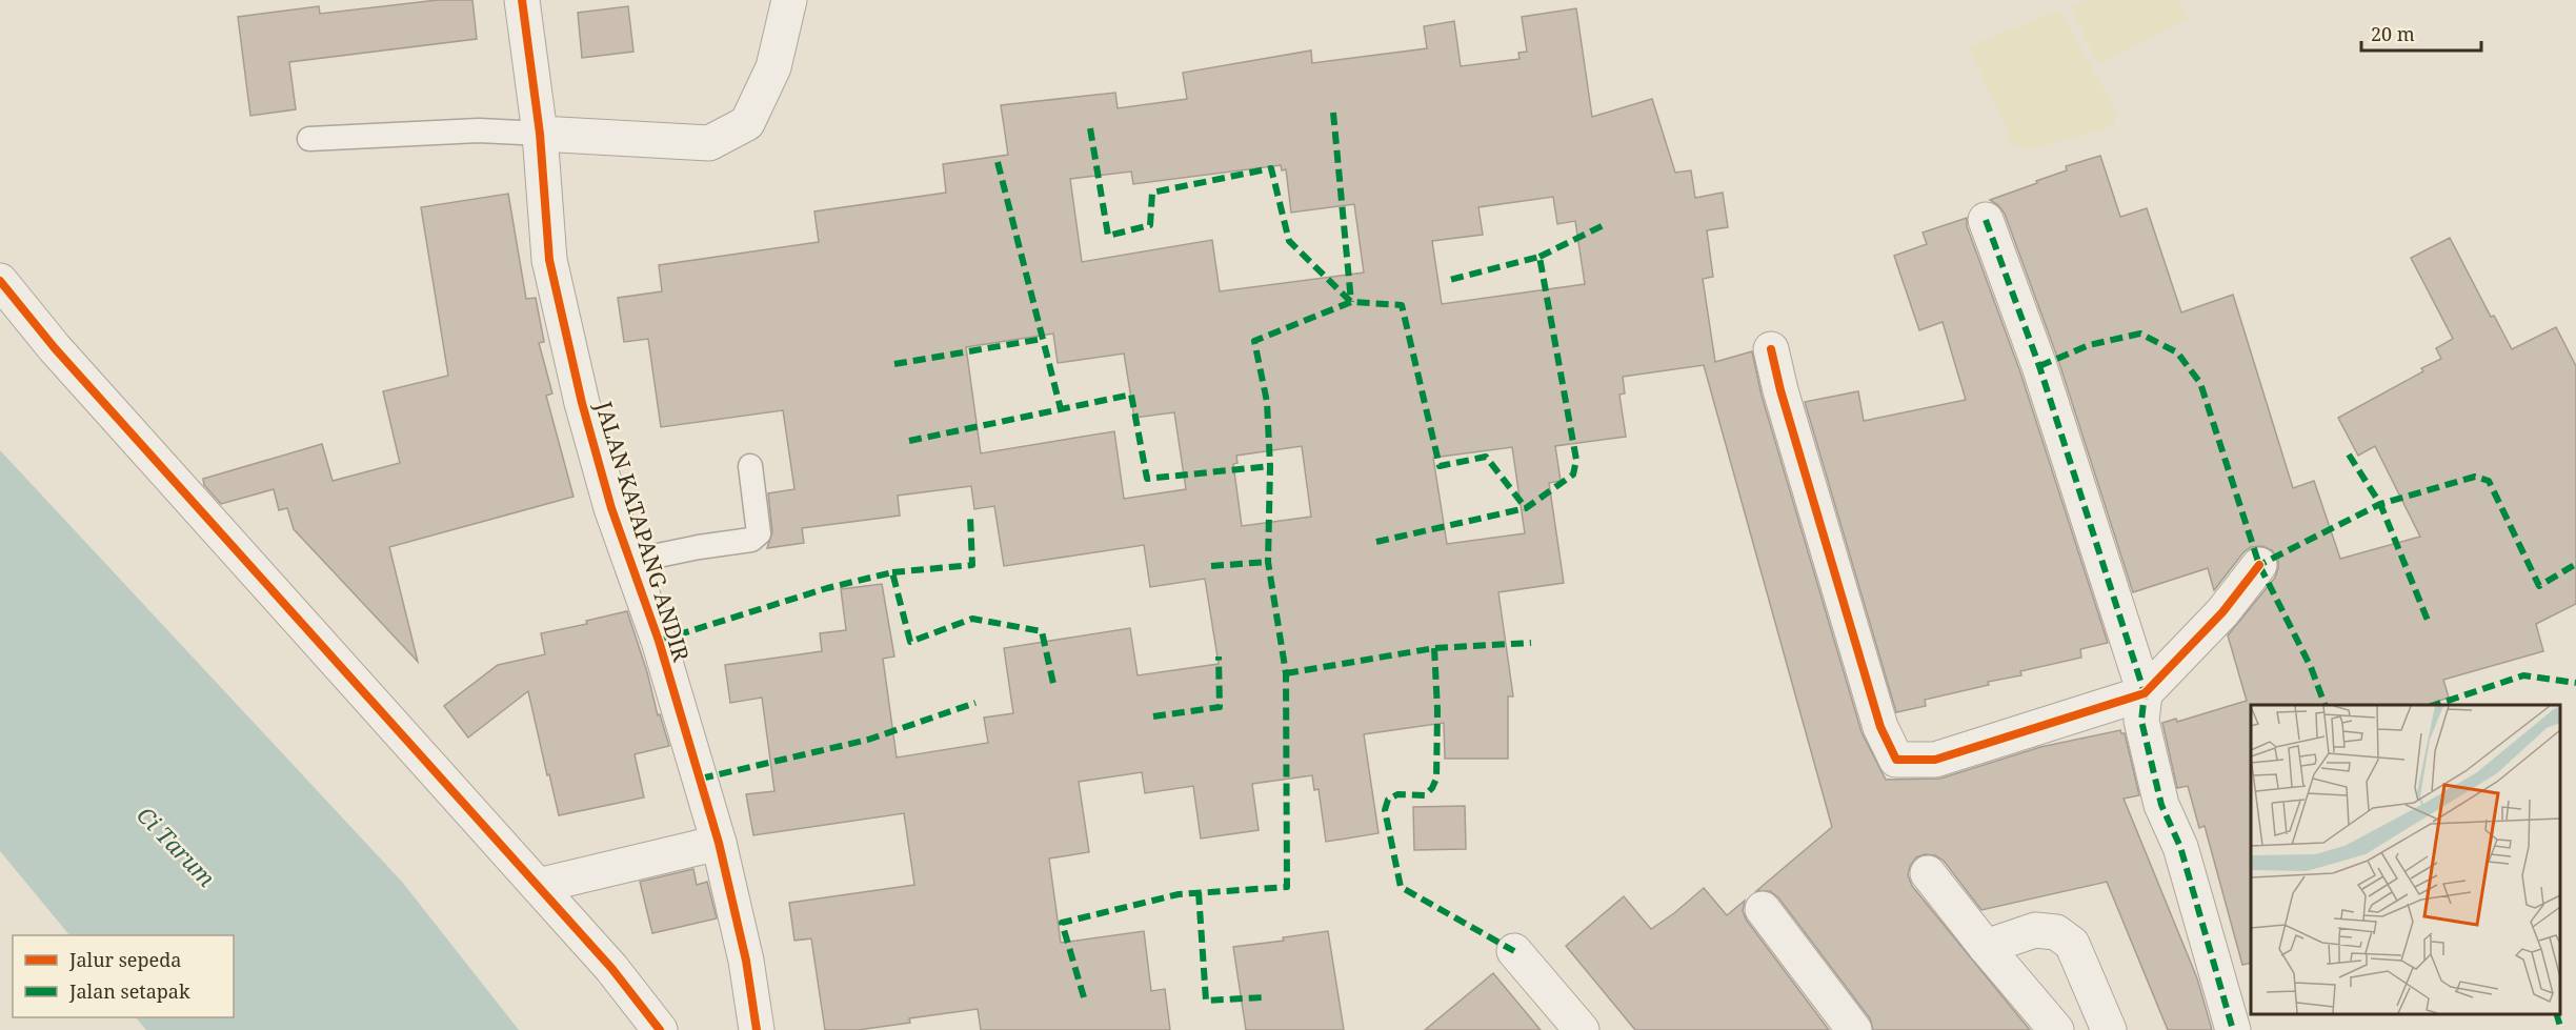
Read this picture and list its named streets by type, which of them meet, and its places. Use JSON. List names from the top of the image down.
{
  "streets": {
    "street": ["JALAN KATAPANG ANDIR"]
  },
  "water": ["Ci Tarum"],
  "legend": ["Jalur sepeda", "Jalan setapak"],
  "scale_bar": "20 m"
}
